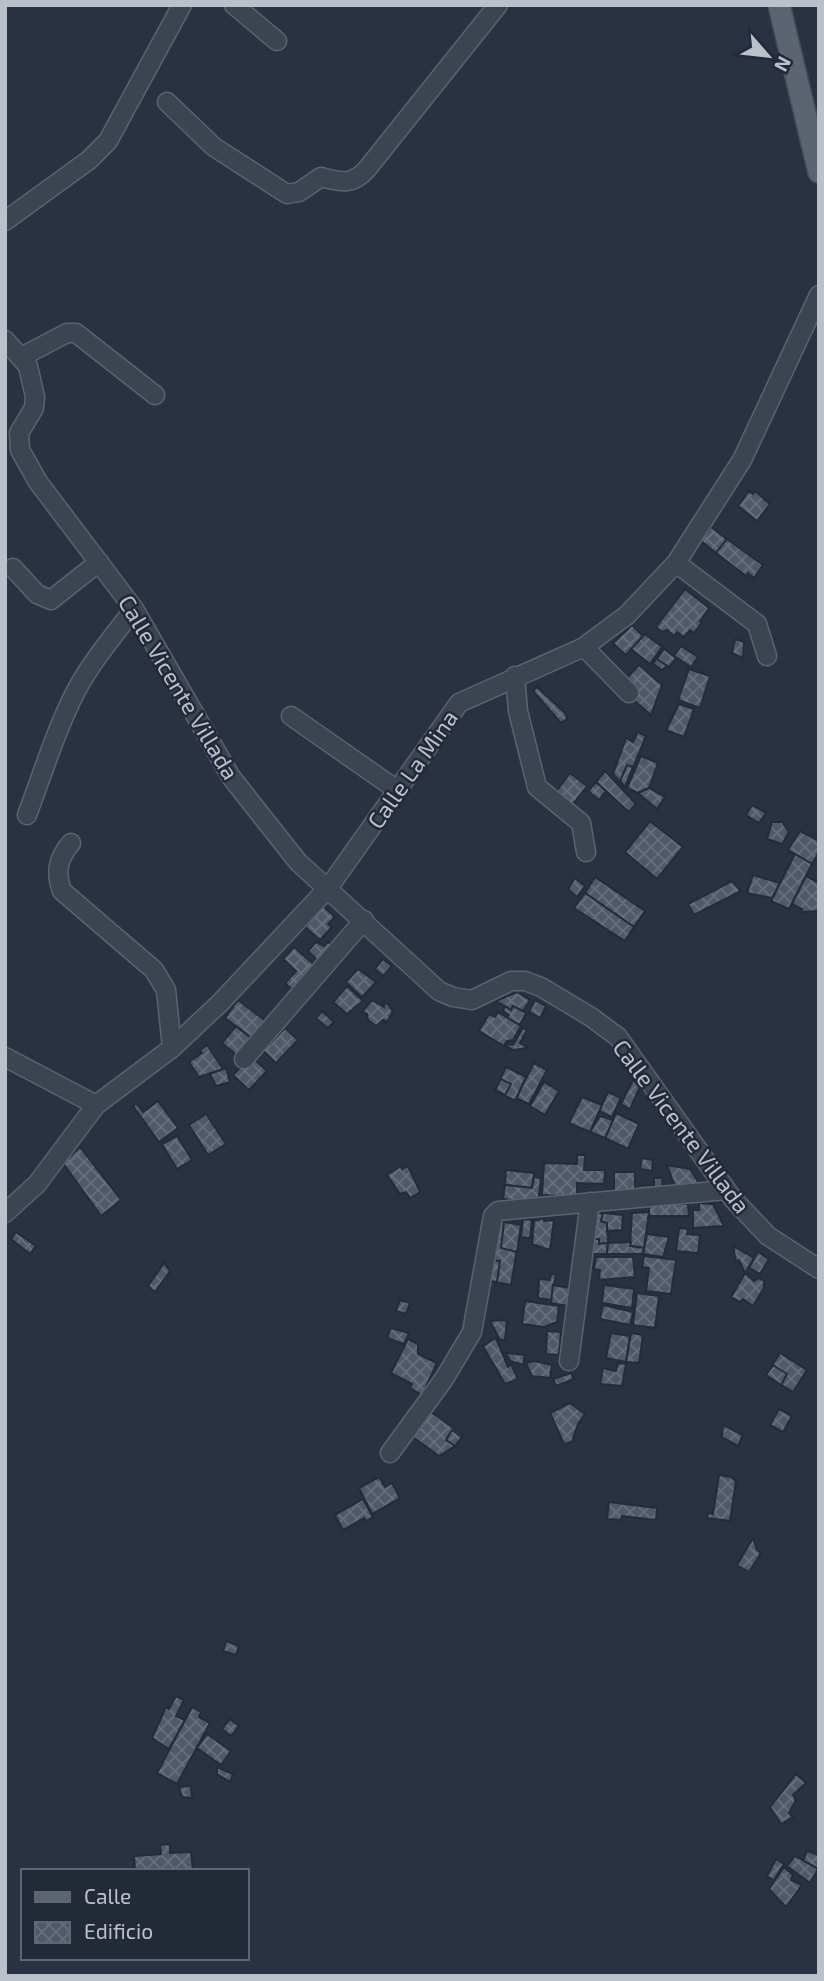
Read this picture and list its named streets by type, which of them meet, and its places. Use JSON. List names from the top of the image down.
{
  "streets": {
    "street": ["Calle Vicente Villada", "Calle La Mina"]
  },
  "crossings": [
    ["Calle Vicente Villada", "Calle La Mina"]
  ],
  "legend": ["Calle", "Edificio"],
  "north": "bottom right"
}
